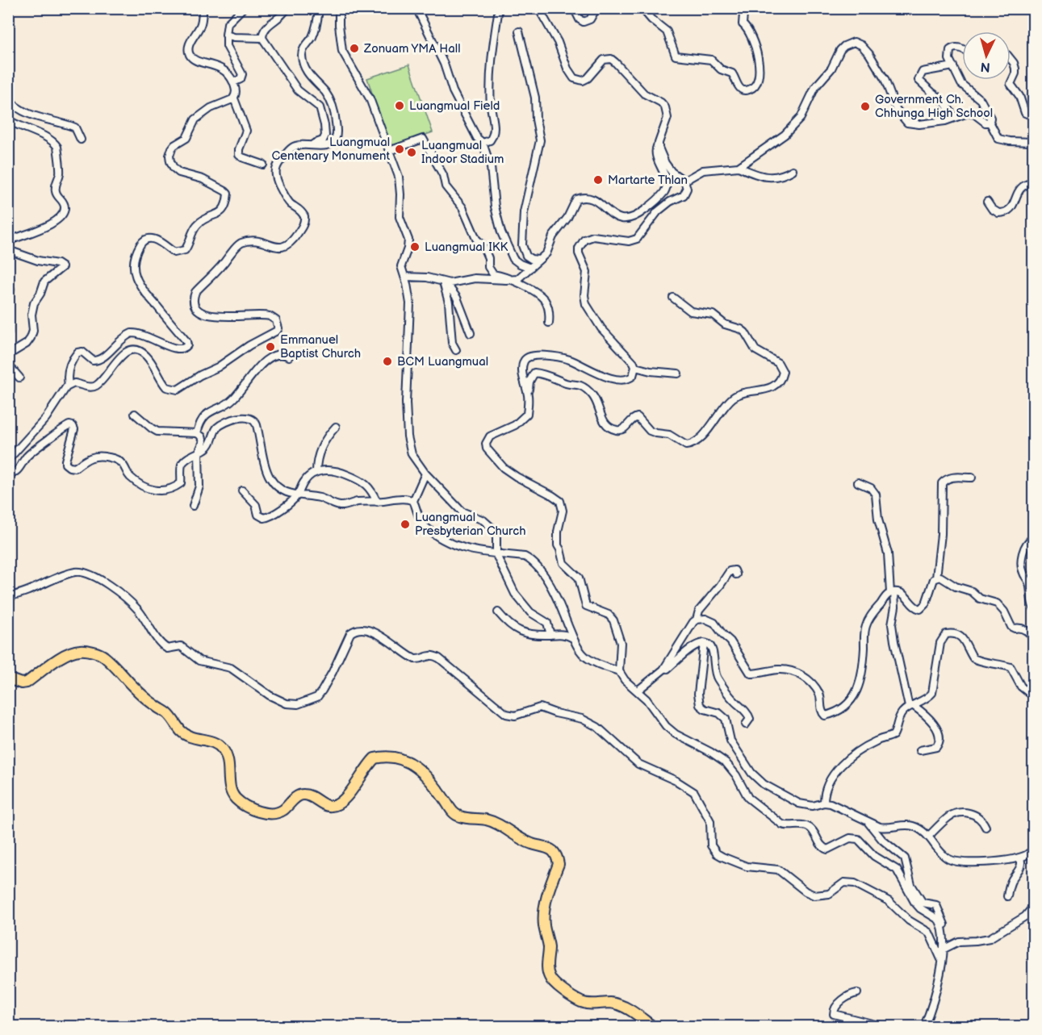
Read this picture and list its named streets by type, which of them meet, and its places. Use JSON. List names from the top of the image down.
{
  "places": [
    "Zonuam YMA Hall",
    "Luangmual Field",
    "Government Ch. Chhunga High School",
    "Luangmual Centenary Monument",
    "Luangmual Indoor Stadium",
    "Martarte Thlan",
    "Luangmual IKK",
    "Emmanuel Baptist Church",
    "BCM Luangmual",
    "Luangmual Presbyterian Church"
  ],
  "north": "bottom"
}
